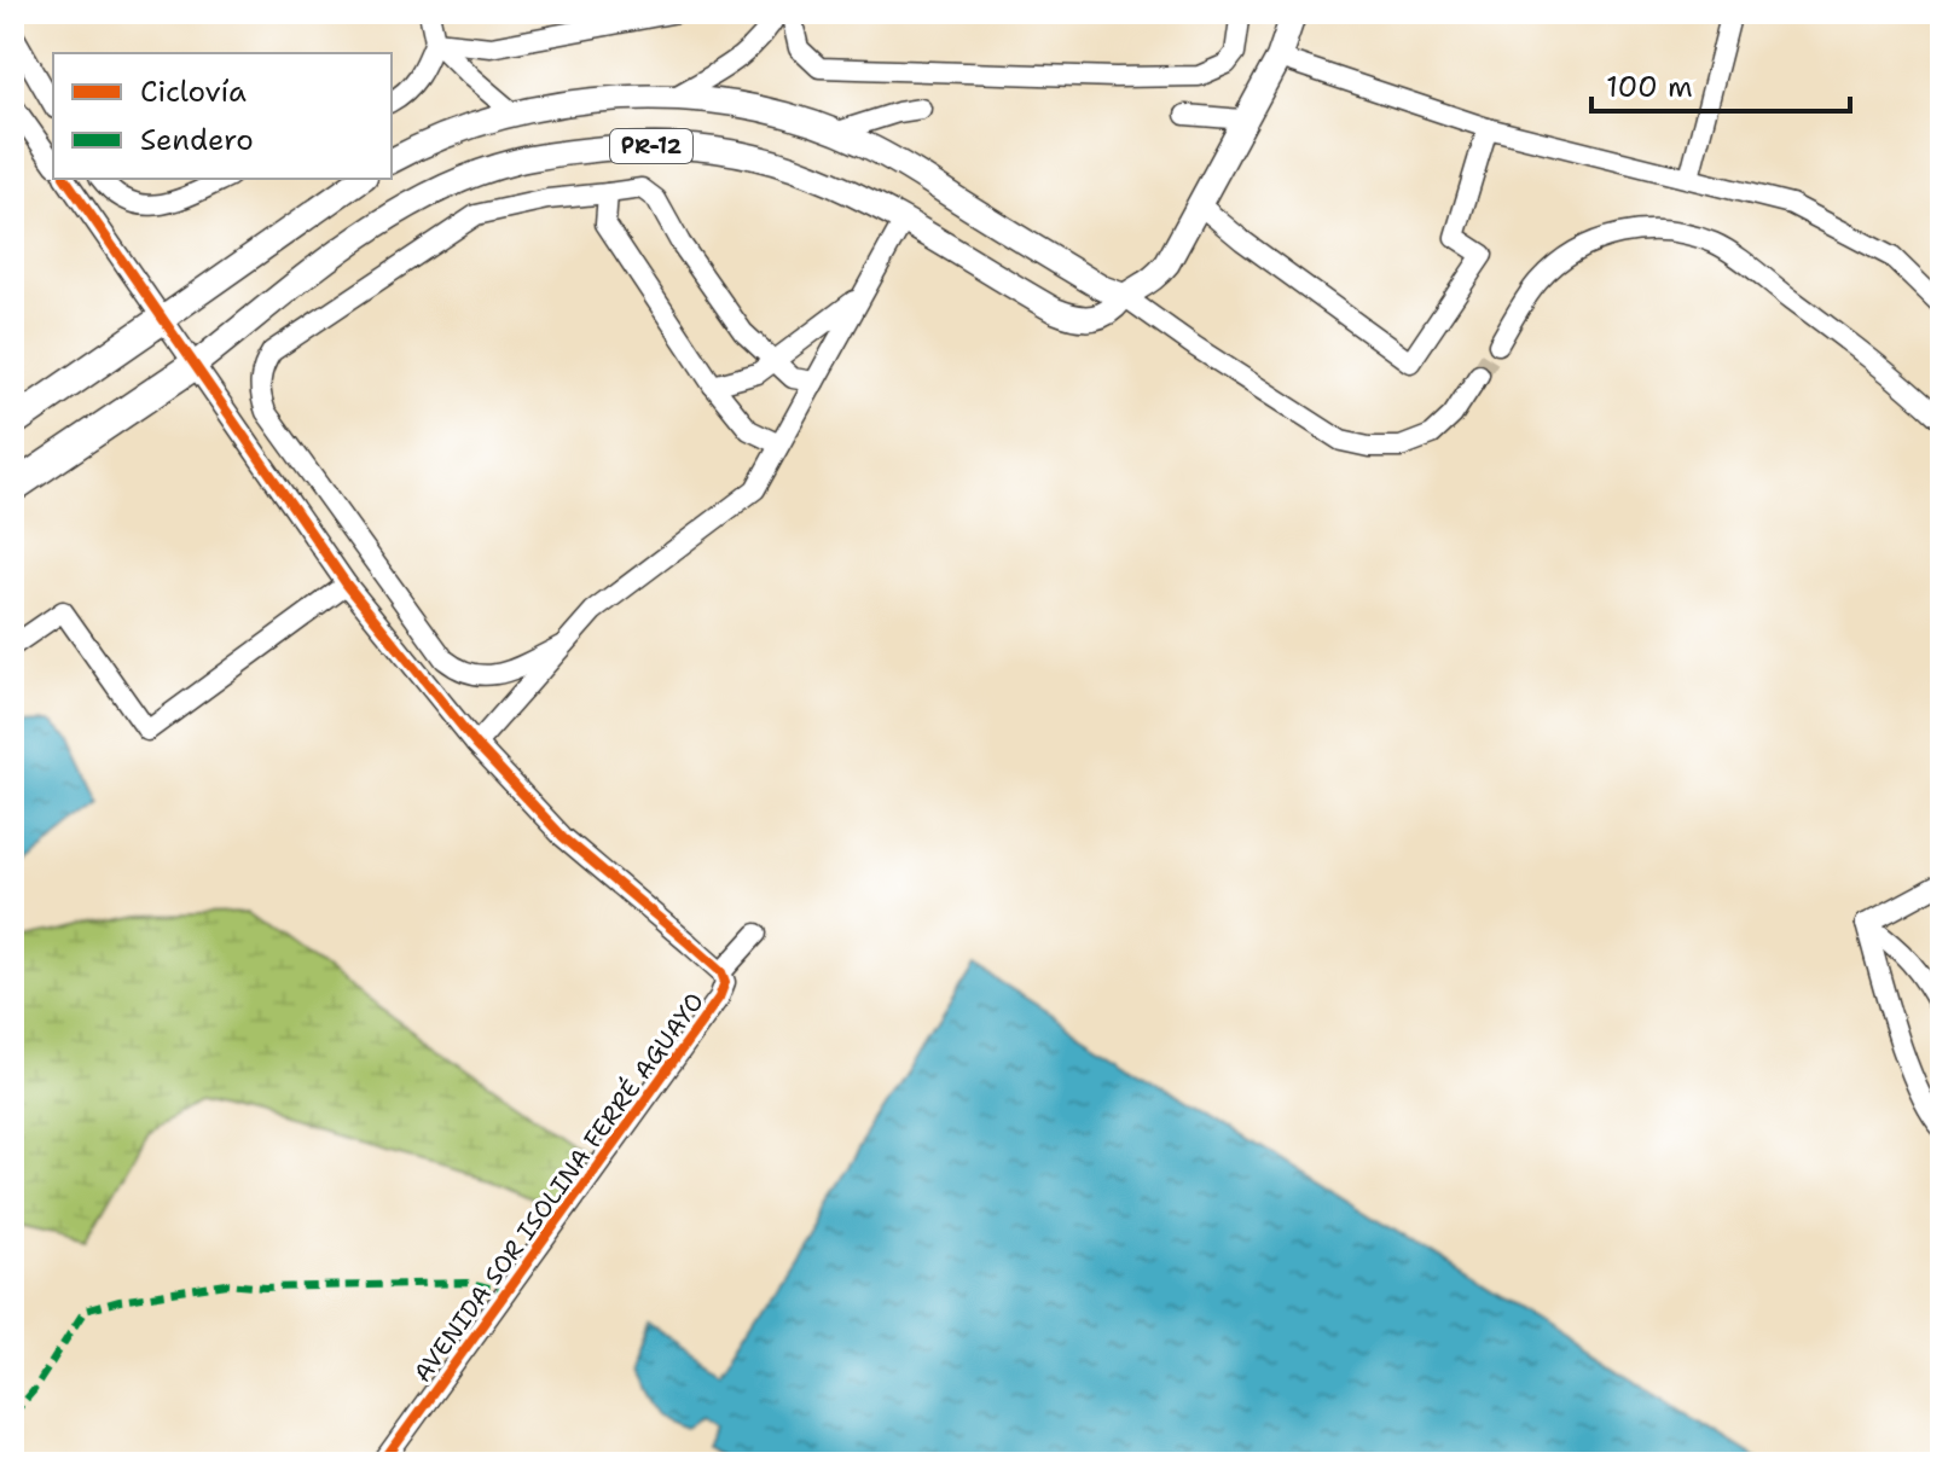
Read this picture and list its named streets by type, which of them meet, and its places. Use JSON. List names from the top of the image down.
{
  "streets": {
    "highway": ["PR-12"],
    "street": ["AVENIDA SOR ISOLINA FERRÉ AGUAYO"]
  },
  "crossings": [
    ["PR-12", "AVENIDA SOR ISOLINA FERRÉ AGUAYO"]
  ],
  "legend": ["Ciclovía", "Sendero"],
  "scale_bar": "100 m"
}
